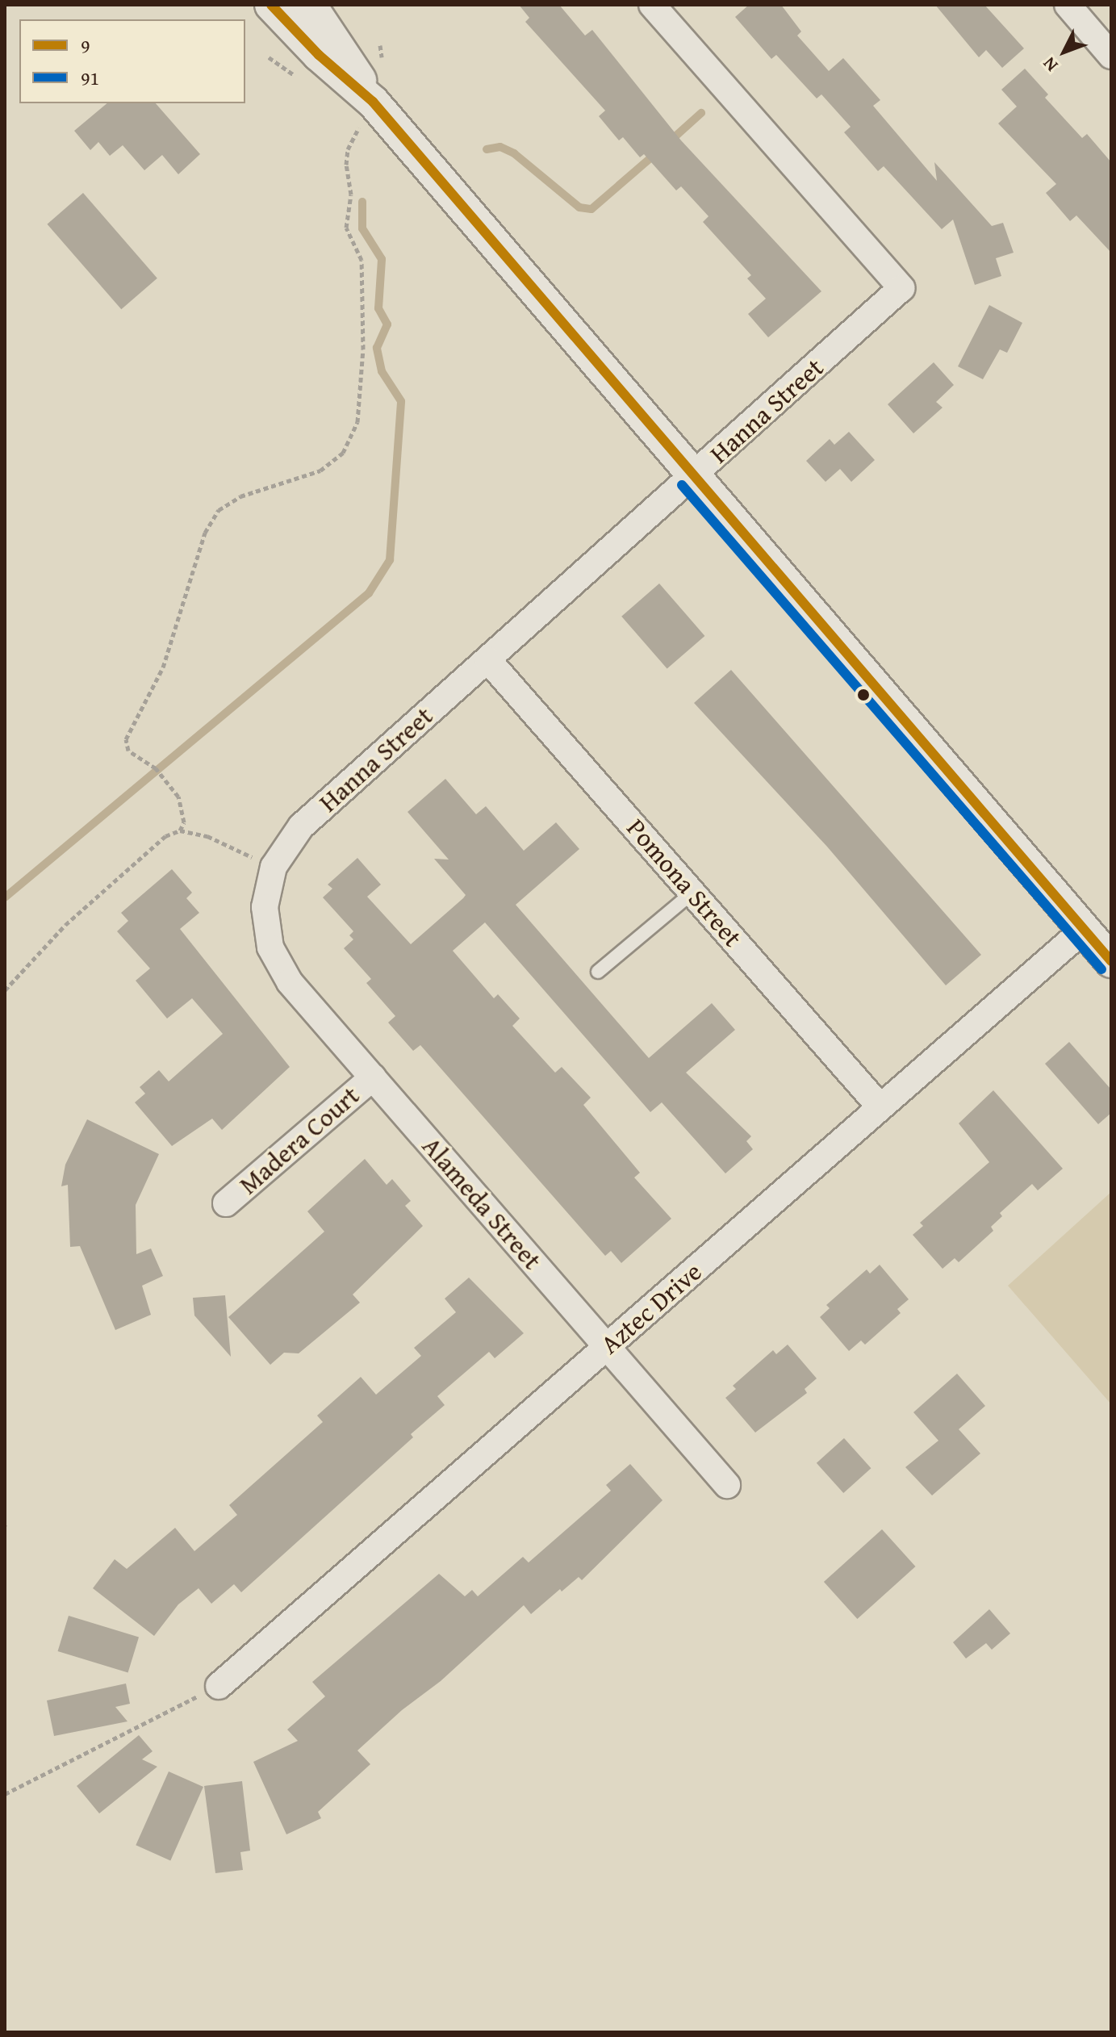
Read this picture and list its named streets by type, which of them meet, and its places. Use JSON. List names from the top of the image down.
{
  "streets": {
    "street": [
      "Hanna Street",
      "Pomona Street",
      "Madera Court",
      "Alameda Street",
      "Aztec Drive"
    ]
  },
  "crossings": [
    ["Hanna Street", "Pomona Street"],
    ["Hanna Street", "Alameda Street"],
    ["Pomona Street", "Aztec Drive"],
    ["Madera Court", "Alameda Street"],
    ["Alameda Street", "Aztec Drive"]
  ],
  "lines": ["transit line 9", "transit line 91"],
  "legend": ["9", "91"],
  "north": "bottom left"
}
